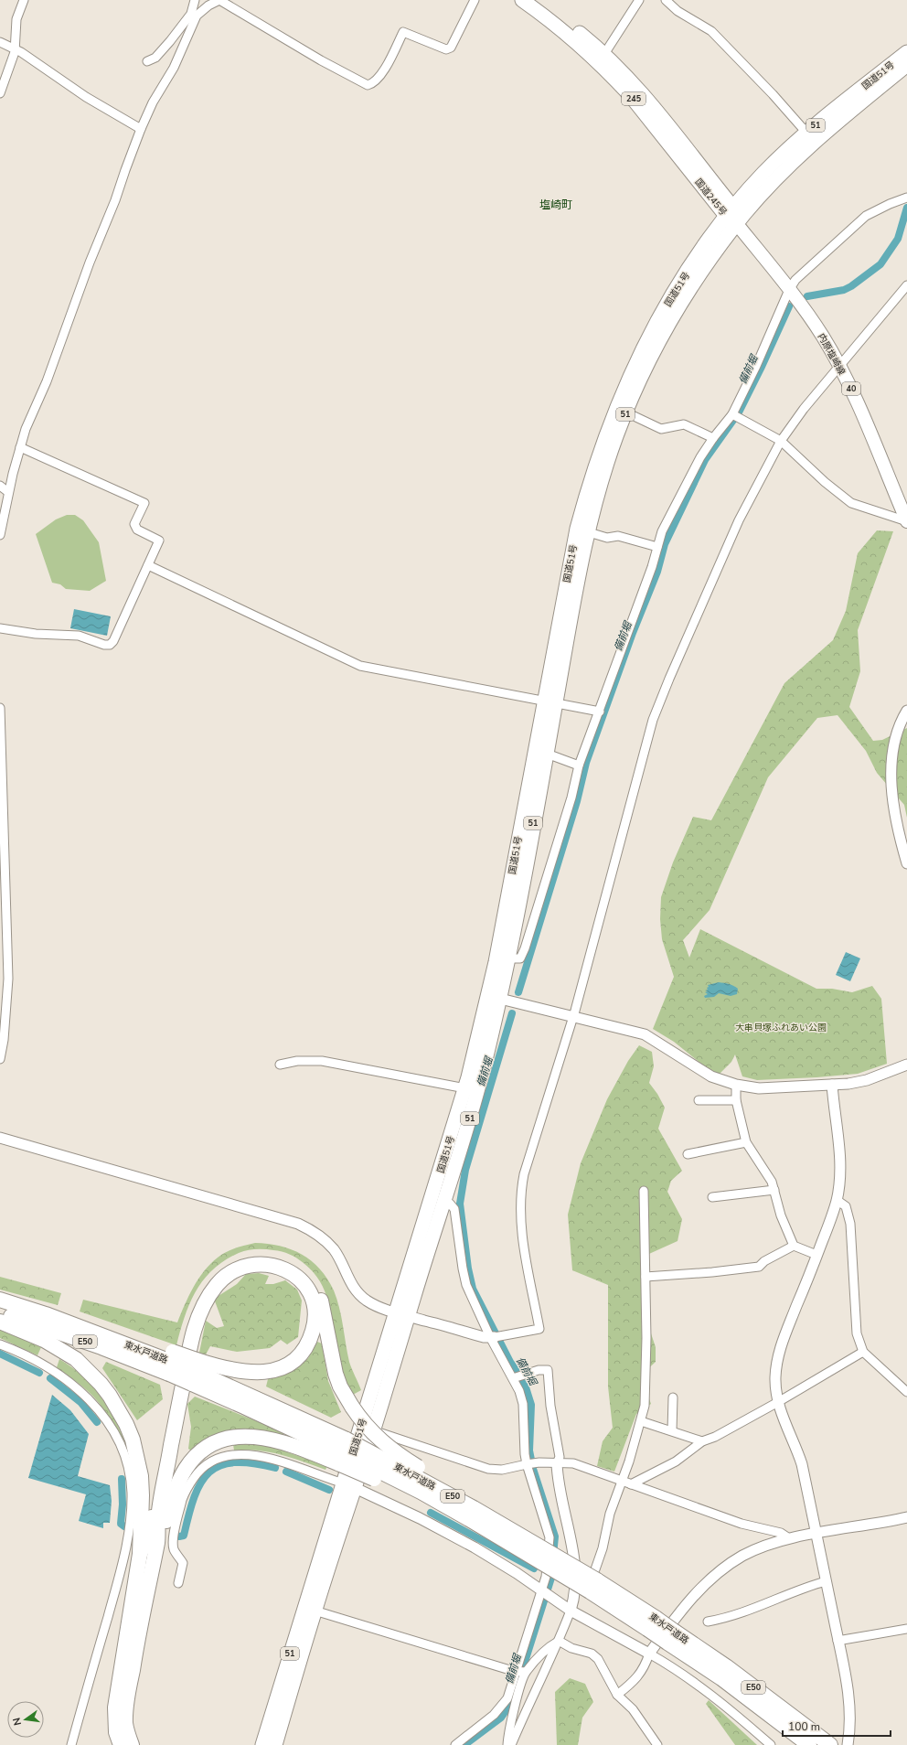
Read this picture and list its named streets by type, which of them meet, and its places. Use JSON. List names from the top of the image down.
{
  "streets": {
    "highway": [
      "国道51号",
      "245",
      "51",
      "国道245号",
      "E50",
      "東水戸道路"
    ],
    "main road": ["内原塩崎線", "40"]
  },
  "crossings": [
    ["国道51号", "国道245号"],
    ["国道51号", "内原塩崎線"],
    ["国道245号", "内原塩崎線"]
  ],
  "districts": ["塩崎町"],
  "water": ["備前堀"],
  "parks": ["大串貝塚ふれあい公園"],
  "scale_bar": "100 m",
  "north": "left"
}
